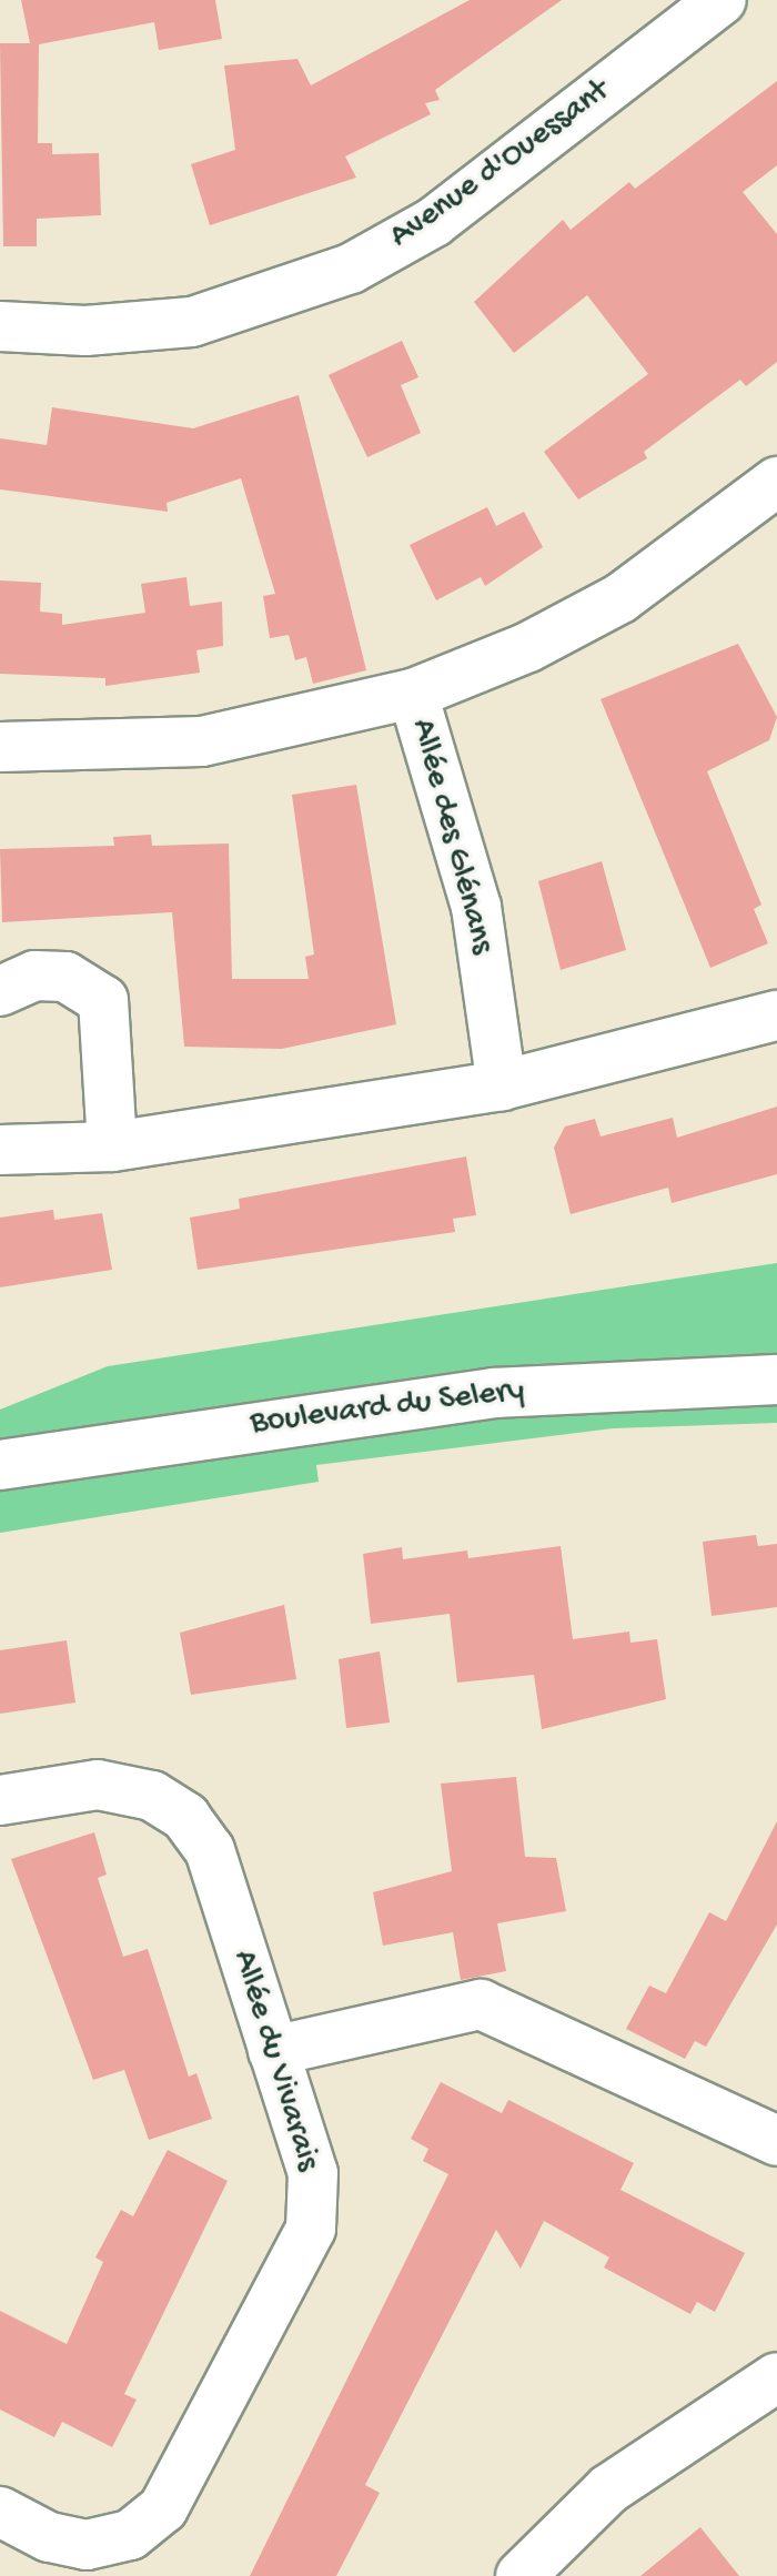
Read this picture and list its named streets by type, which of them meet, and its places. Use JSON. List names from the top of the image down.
{
  "streets": {
    "street": [
      "Avenue d'Ouessant",
      "Allée des Glénans",
      "Boulevard du Selery",
      "Allée du Vivarais"
    ]
  }
}
